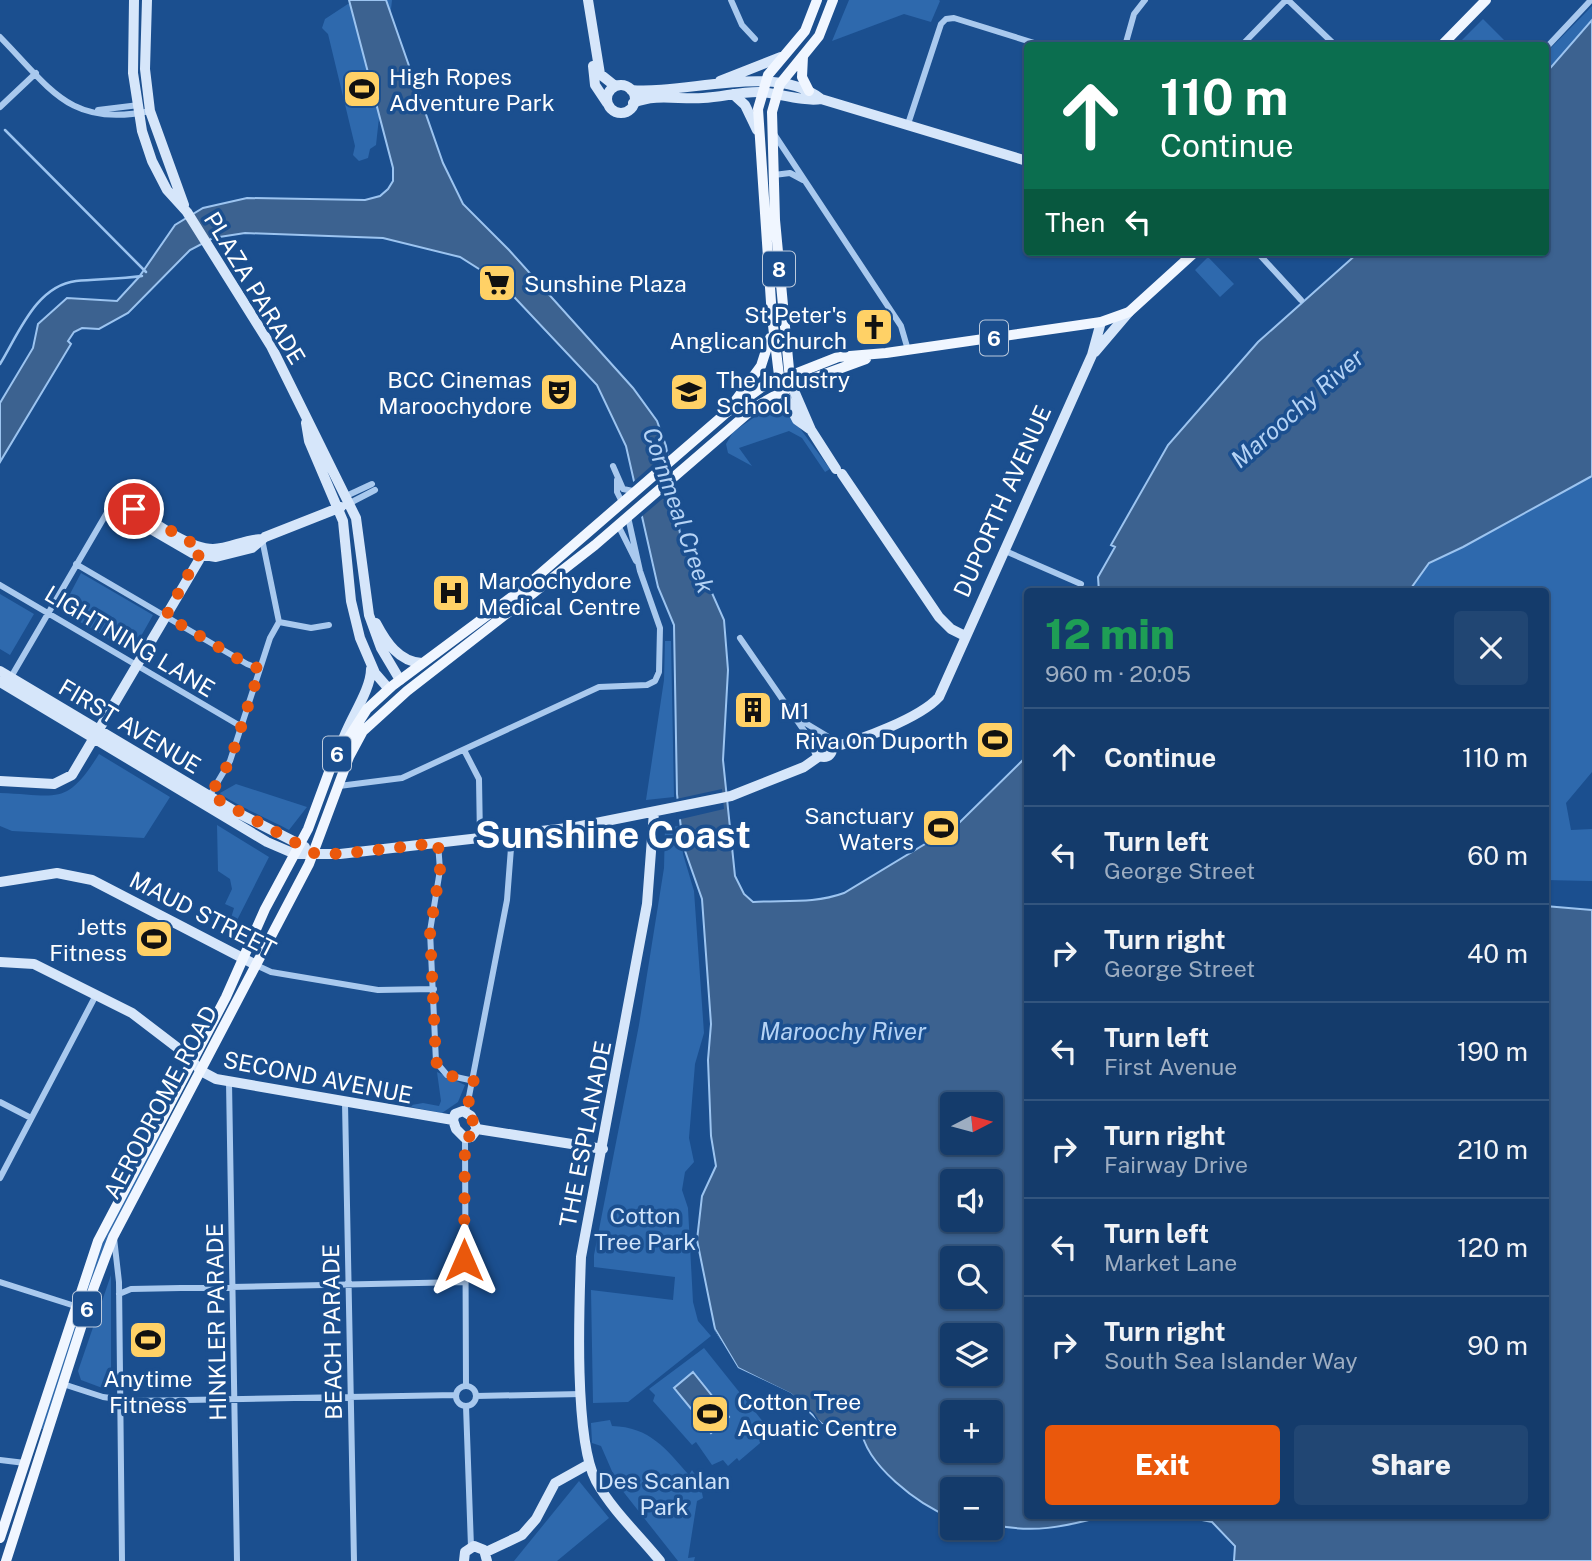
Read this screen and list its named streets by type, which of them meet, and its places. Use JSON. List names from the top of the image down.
{
  "streets": {
    "main road": ["8", "6", "AERODROME ROAD"],
    "street": [
      "PLAZA PARADE",
      "DUPORTH AVENUE",
      "LIGHTNING LANE",
      "FIRST AVENUE",
      "MAUD STREET",
      "SECOND AVENUE",
      "THE ESPLANADE",
      "HINKLER PARADE",
      "BEACH PARADE"
    ]
  },
  "crossings": [
    ["8", "6"],
    ["PLAZA PARADE", "6"],
    ["PLAZA PARADE", "AERODROME ROAD"],
    ["6", "DUPORTH AVENUE"],
    ["6", "AERODROME ROAD"],
    ["FIRST AVENUE", "AERODROME ROAD"],
    ["MAUD STREET", "AERODROME ROAD"],
    ["SECOND AVENUE", "AERODROME ROAD"],
    ["SECOND AVENUE", "HINKLER PARADE"],
    ["SECOND AVENUE", "BEACH PARADE"]
  ],
  "districts": ["Sunshine Coast"],
  "water": ["Maroochy River", "Cornmeal Creek"],
  "parks": ["Cotton Tree Park", "Des Scanlan Park"],
  "places": {
    "sports": [
      "High Ropes Adventure Park",
      "Riva On Duporth",
      "Sanctuary Waters",
      "Jetts Fitness",
      "Anytime Fitness",
      "Cotton Tree Aquatic Centre"
    ],
    "supermarket": ["Sunshine Plaza"],
    "church": ["St Peter's Anglican Church"],
    "theatre": ["BCC Cinemas Maroochydore"],
    "school or university": ["The Industry School"],
    "hospital": ["Maroochydore Medical Centre"],
    "building": ["M1"]
  },
  "north": "right",
  "page": {
    "turn": ["110 m", "Continue"],
    "then": "Then",
    "heading": ["12 min", "960 m · 20:05"],
    "list": [
      {
        "name": "Continue",
        "value": "110 m"
      },
      {
        "name": "Turn left",
        "note": "George Street",
        "value": "60 m"
      },
      {
        "name": "Turn right",
        "note": "George Street",
        "value": "40 m"
      },
      {
        "name": "Turn left",
        "note": "First Avenue",
        "value": "190 m"
      },
      {
        "name": "Turn right",
        "note": "Fairway Drive",
        "value": "210 m"
      },
      {
        "name": "Turn left",
        "note": "Market Lane",
        "value": "120 m"
      },
      {
        "name": "Turn right",
        "note": "South Sea Islander Way",
        "value": "90 m"
      }
    ],
    "map_buttons": ["+", "−"],
    "buttons": ["Exit", "Share"]
  }
}
